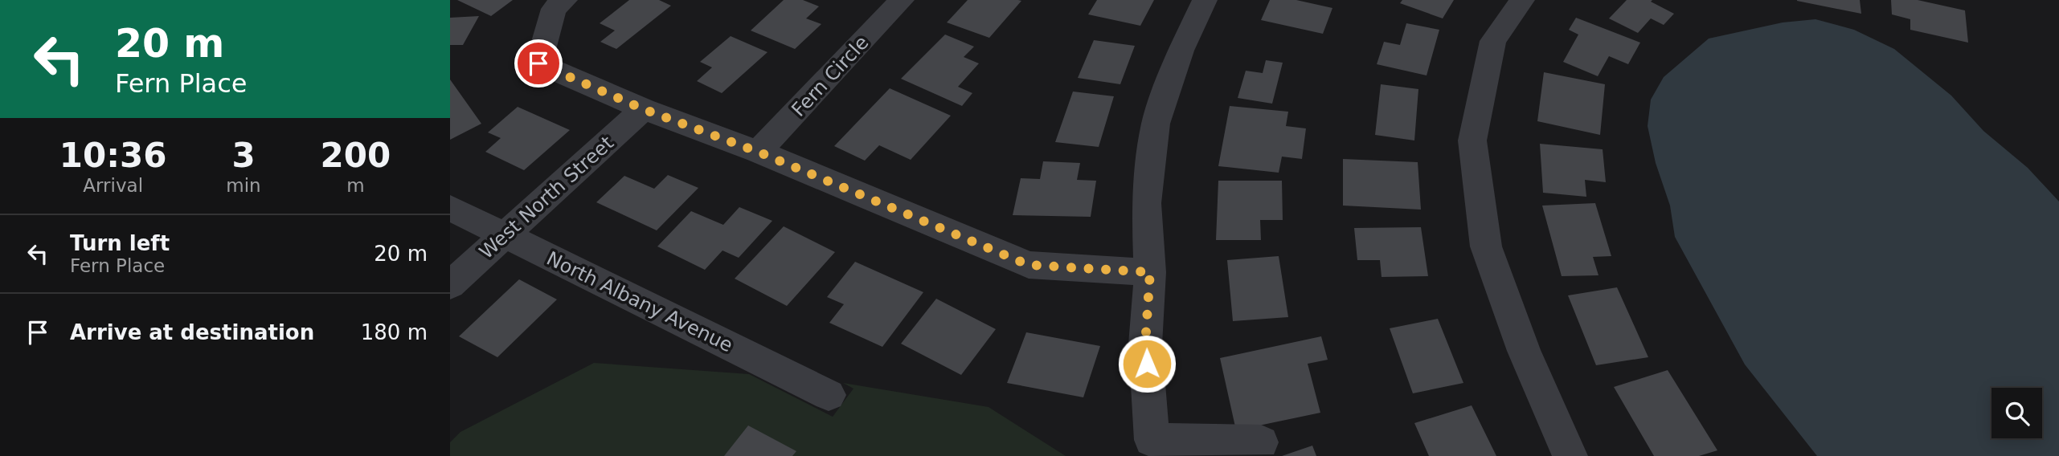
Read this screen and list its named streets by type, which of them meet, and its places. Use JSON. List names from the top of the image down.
{
  "streets": {
    "street": ["Fern Circle", "West North Street", "North Albany Avenue"]
  },
  "crossings": [
    ["West North Street", "North Albany Avenue"]
  ],
  "page": {
    "turn": ["20 m", "Fern Place"],
    "eta": [
      "10:36",
      "Arrival",
      "3",
      "min",
      "200",
      "m"
    ],
    "list": [
      {
        "name": "Turn left",
        "note": "Fern Place",
        "value": "20 m"
      },
      {
        "name": "Arrive at destination",
        "value": "180 m"
      }
    ]
  }
}
